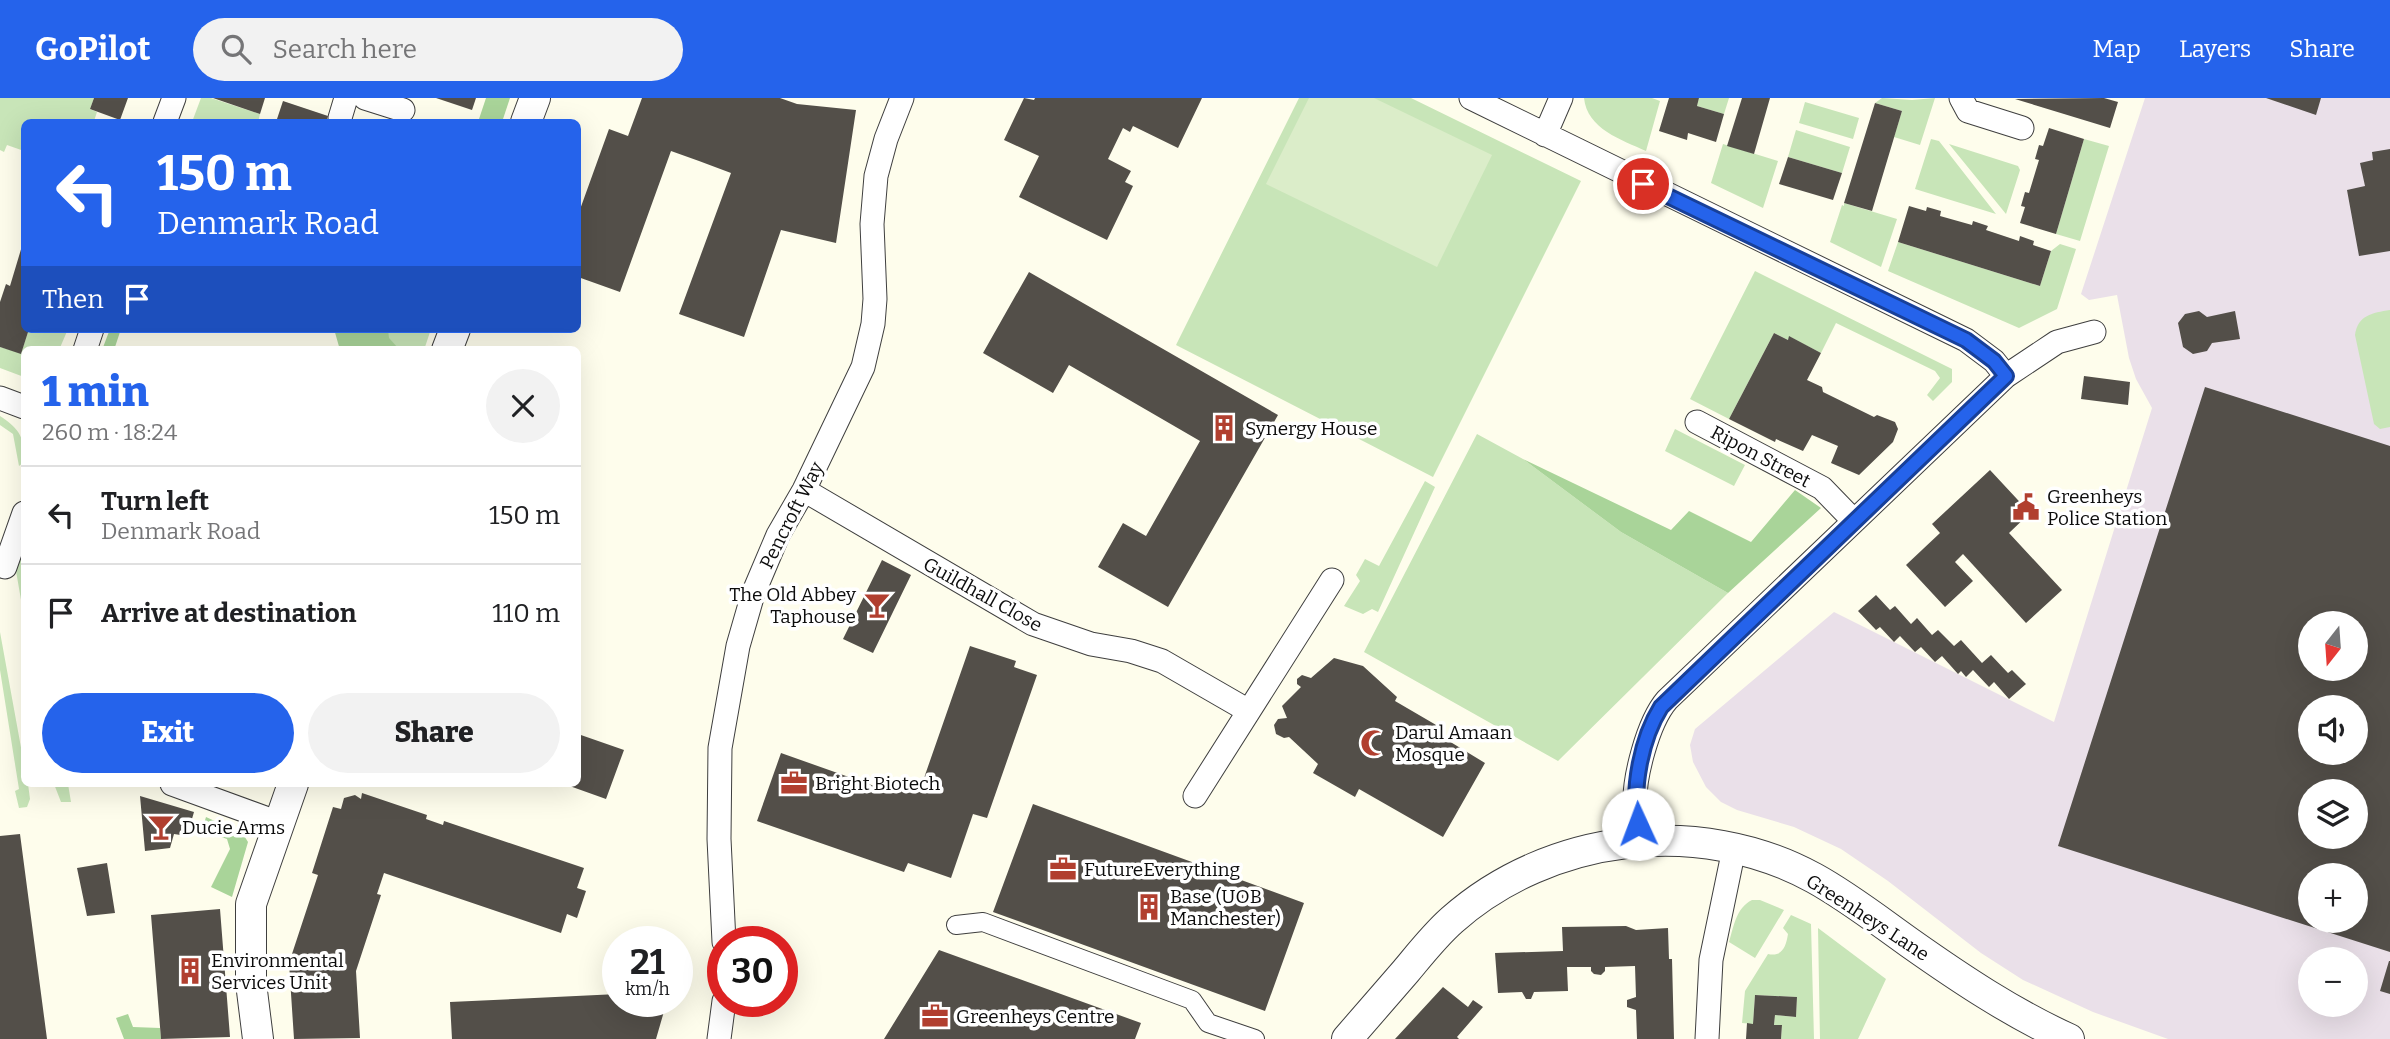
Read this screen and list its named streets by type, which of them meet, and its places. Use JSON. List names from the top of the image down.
{
  "streets": {
    "street": [
      "Ripon Street",
      "Pencroft Way",
      "Guildhall Close",
      "Greenheys Lane"
    ]
  },
  "crossings": [
    ["Pencroft Way", "Guildhall Close"]
  ],
  "places": {
    "building": ["Synergy House", "Base (UOB Manchester)", "Environmental Services Unit"],
    "public building": ["Greenheys Police Station"],
    "bar": ["The Old Abbey Taphouse", "Ducie Arms"],
    "mosque": ["Darul Amaan Mosque"],
    "office": ["Bright Biotech", "FutureEverything", "Greenheys Centre"]
  },
  "north": "bottom",
  "page": {
    "header": "GoPilot",
    "search": "Search here",
    "nav": ["Map", "Layers", "Share"],
    "turn": ["150 m", "Denmark Road"],
    "then": "Then",
    "heading": ["1 min", "260 m · 18:24"],
    "list": [
      {
        "name": "Turn left",
        "note": "Denmark Road",
        "value": "150 m"
      },
      {
        "name": "Arrive at destination",
        "value": "110 m"
      }
    ],
    "map_buttons": ["+", "−"],
    "buttons": ["Exit", "Share"],
    "speed": "21 km/h",
    "limit": "30"
  }
}
